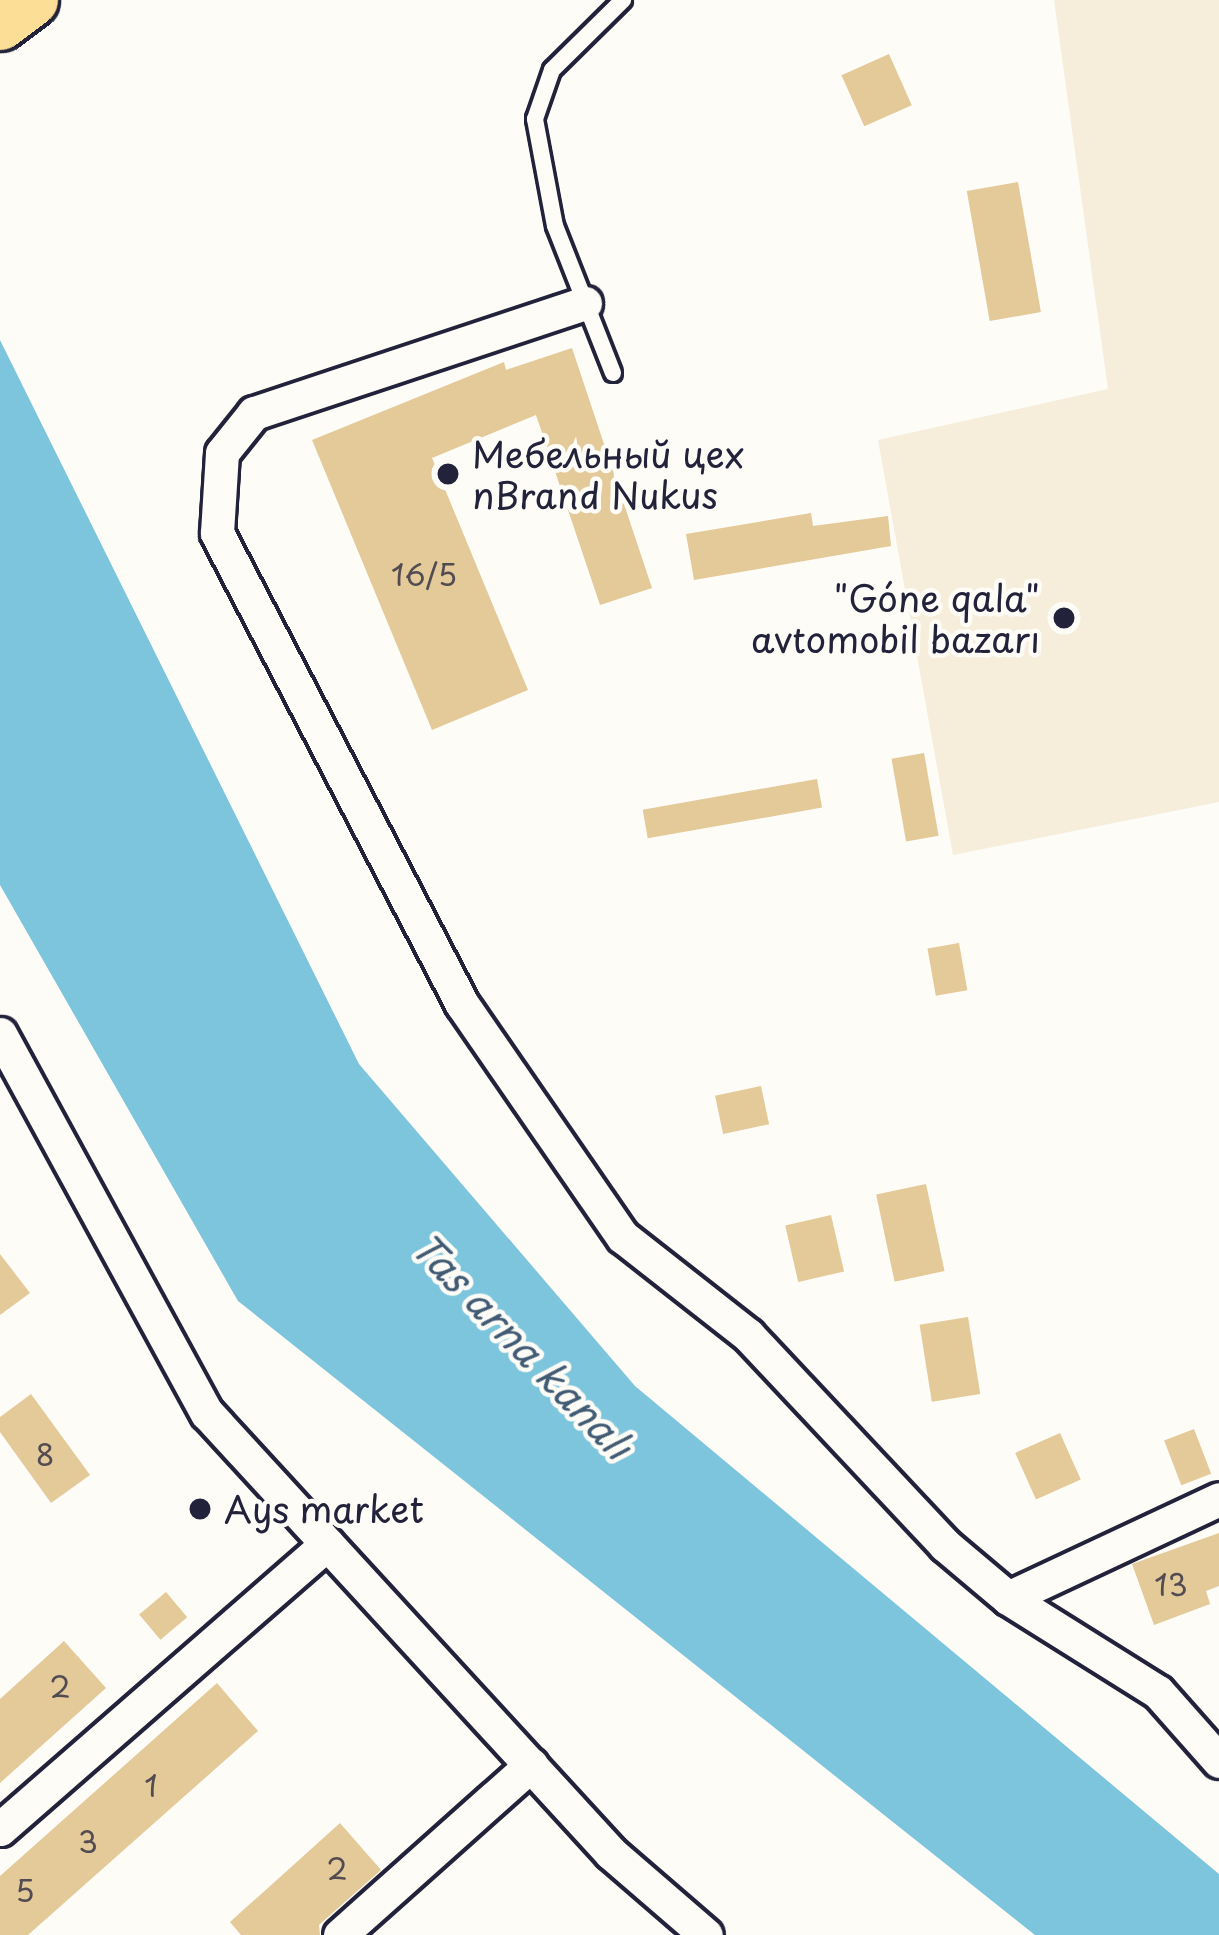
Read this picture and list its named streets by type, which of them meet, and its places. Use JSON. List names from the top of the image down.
{
  "water": ["Tas arna kanalı"],
  "places": ["Мебельный цех nBrand Nukus", "\"Góne qala\" avtomobil bazarı", "Ays market"],
  "house_numbers": [
    "16/5",
    "8",
    "13",
    "2",
    "1",
    "3",
    "2",
    "5"
  ]
}
